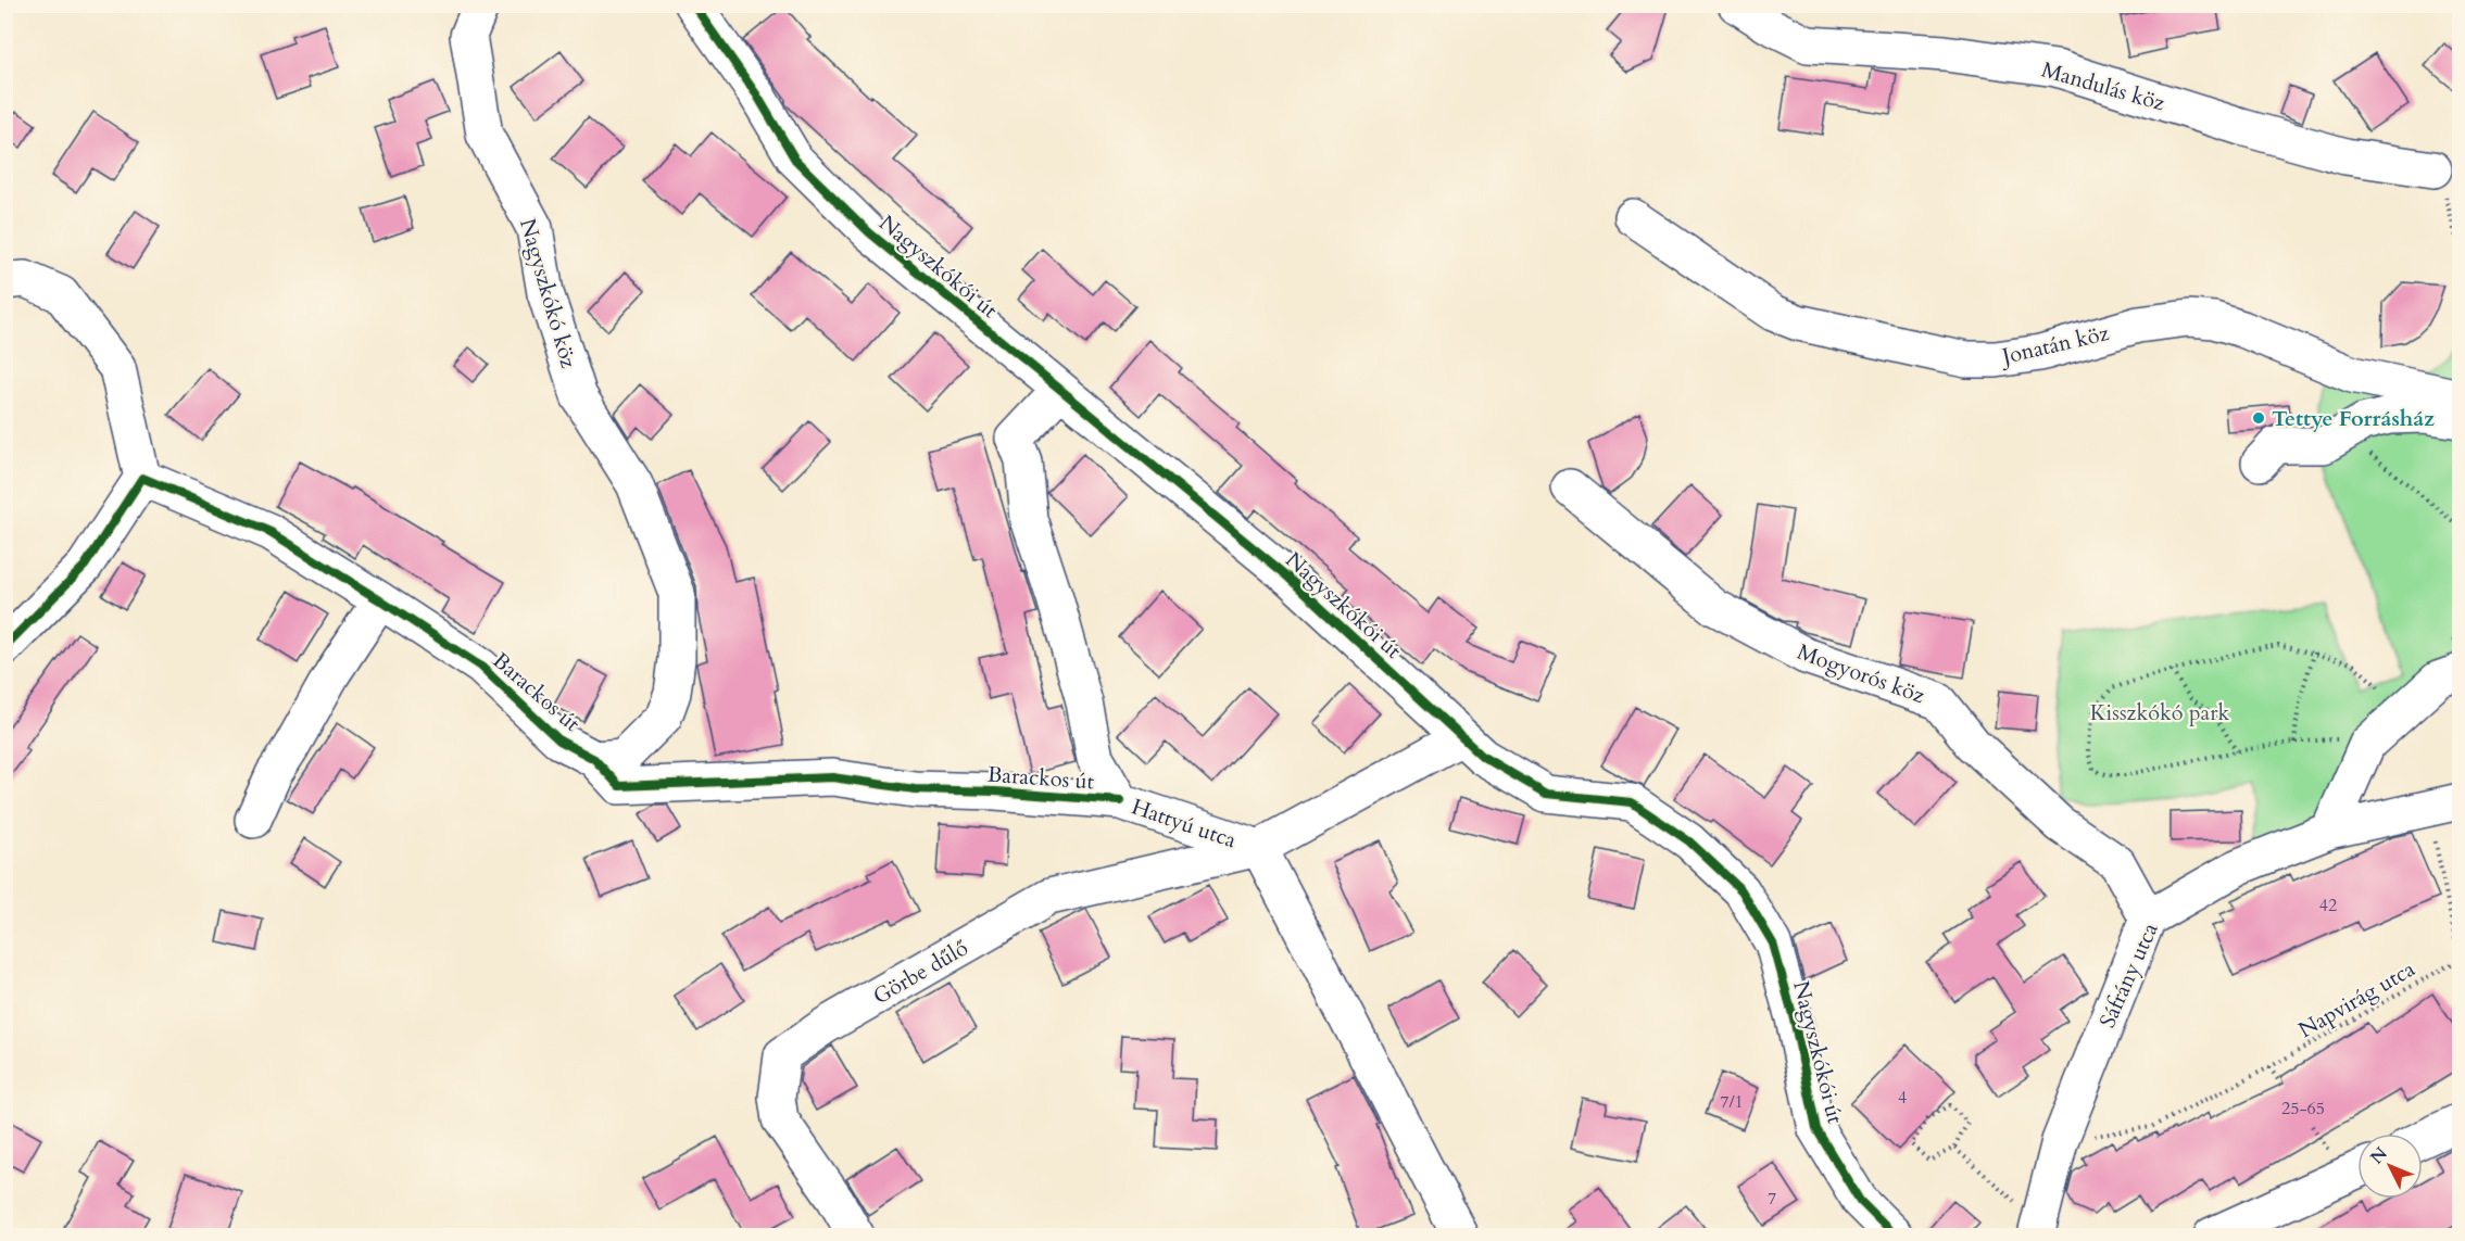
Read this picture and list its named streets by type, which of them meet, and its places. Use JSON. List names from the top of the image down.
{
  "streets": {
    "street": [
      "Mandulás köz",
      "Nagyszkókói út",
      "Nagyszkókó köz",
      "Jonatán köz",
      "Mogyorós köz",
      "Barackos út",
      "Hattyú utca",
      "Görbe dűlő",
      "Sáfrány utca"
    ],
    "path": ["Napvirág utca"]
  },
  "crossings": [
    ["Nagyszkókói út", "Hattyú utca"],
    ["Nagyszkókó köz", "Barackos út"],
    ["Mogyorós köz", "Sáfrány utca"],
    ["Barackos út", "Hattyú utca"],
    ["Hattyú utca", "Görbe dűlő"],
    ["Sáfrány utca", "Napvirág utca"]
  ],
  "parks": ["Kisszkókó park"],
  "places": ["Tettye Forrásház"],
  "house_numbers": [
    "42",
    "4",
    "7/1",
    "25-65",
    "7"
  ],
  "north": "top left"
}
